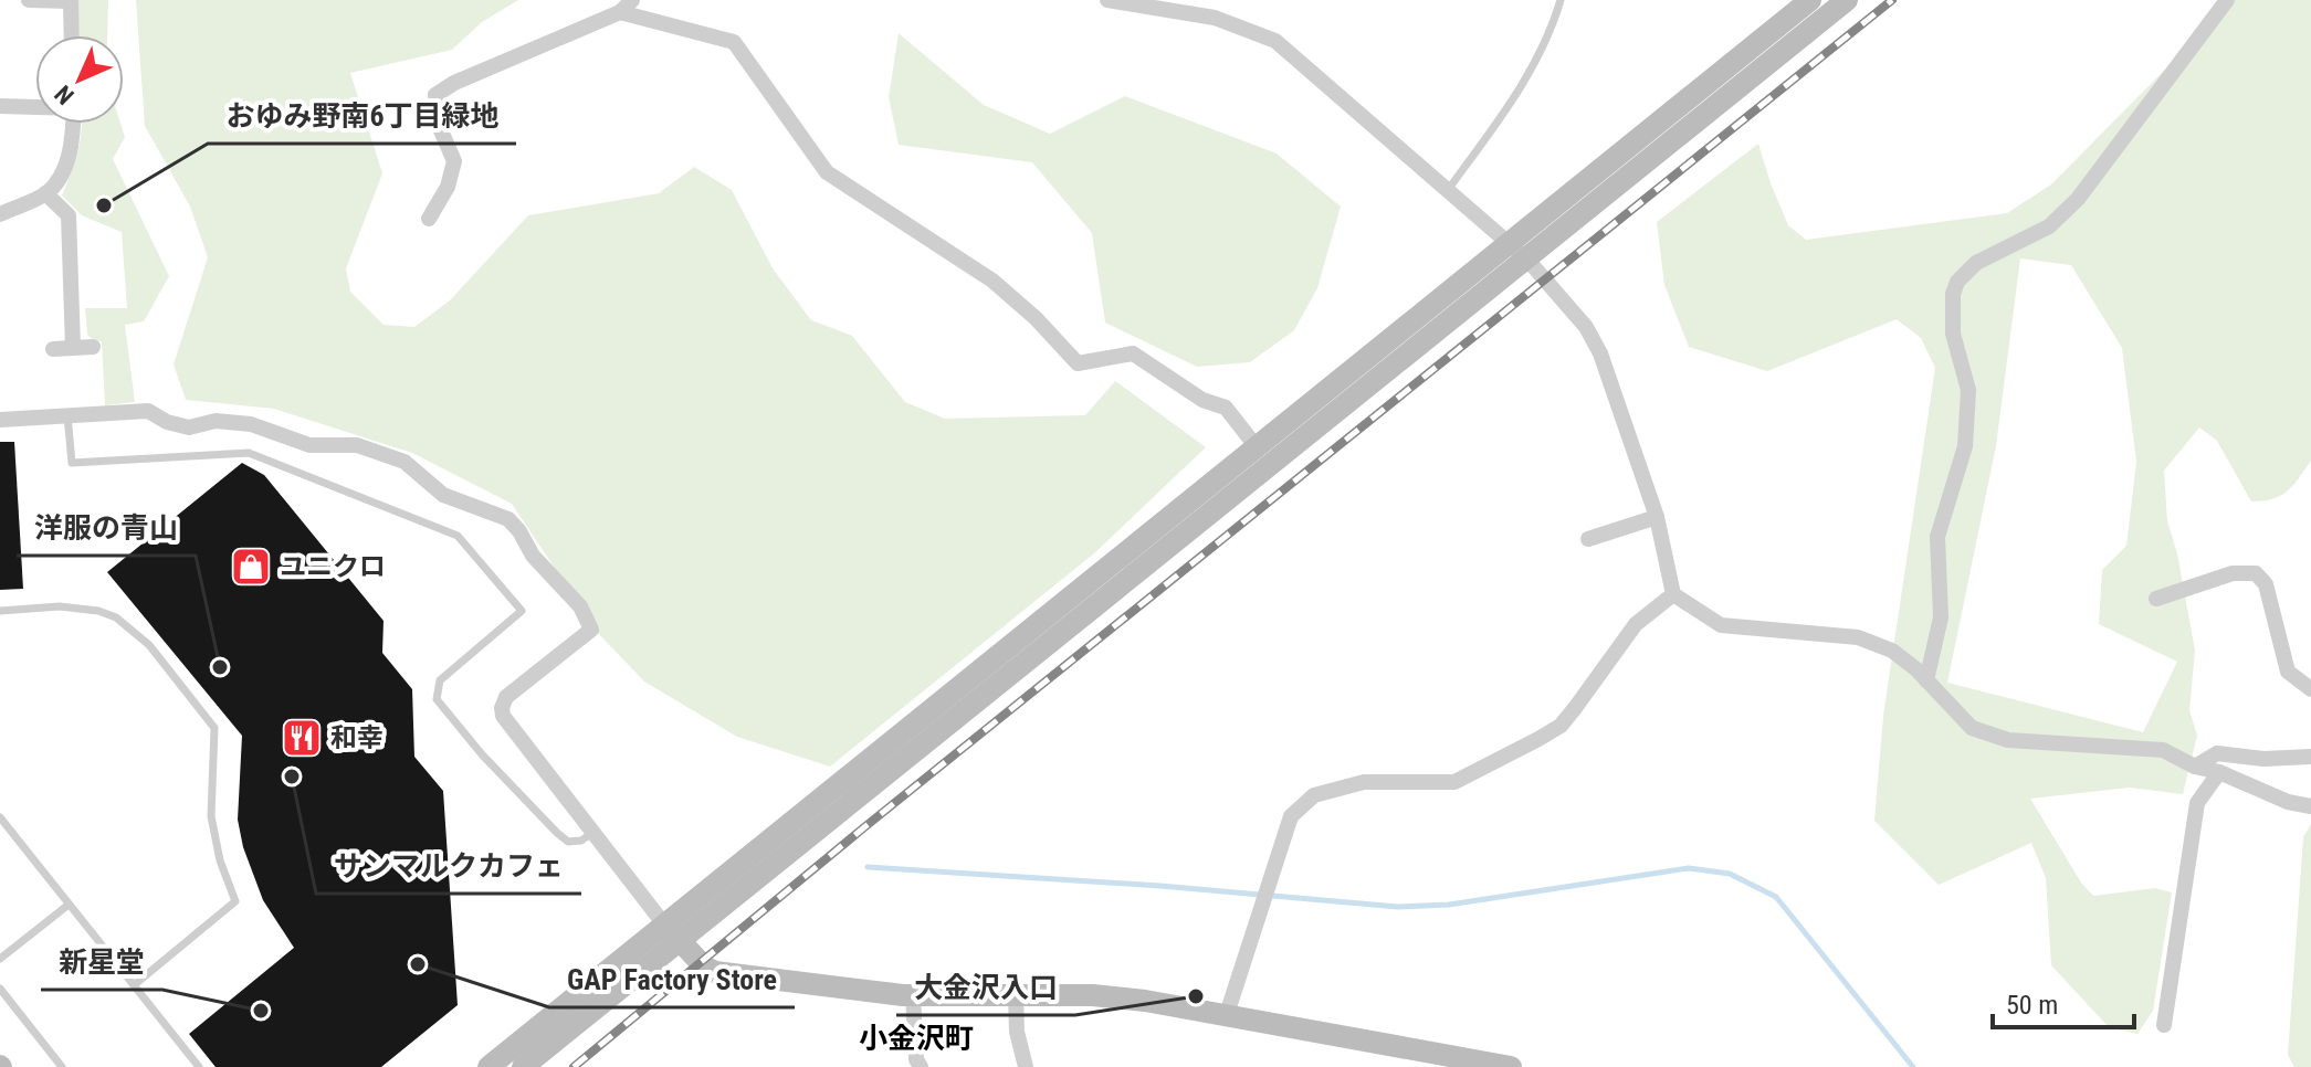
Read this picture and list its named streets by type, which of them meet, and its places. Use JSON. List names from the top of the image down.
{
  "districts": ["小金沢町"],
  "places": {
    "other": [
      "おゆみ野南6丁目緑地",
      "洋服の青山",
      "サンマルクカフェ",
      "GAP Factory Store",
      "大金沢入口",
      "新星堂"
    ],
    "shop": ["ユニクロ"],
    "restaurant": ["和幸"]
  },
  "scale_bar": "50 m",
  "north": "bottom left"
}
